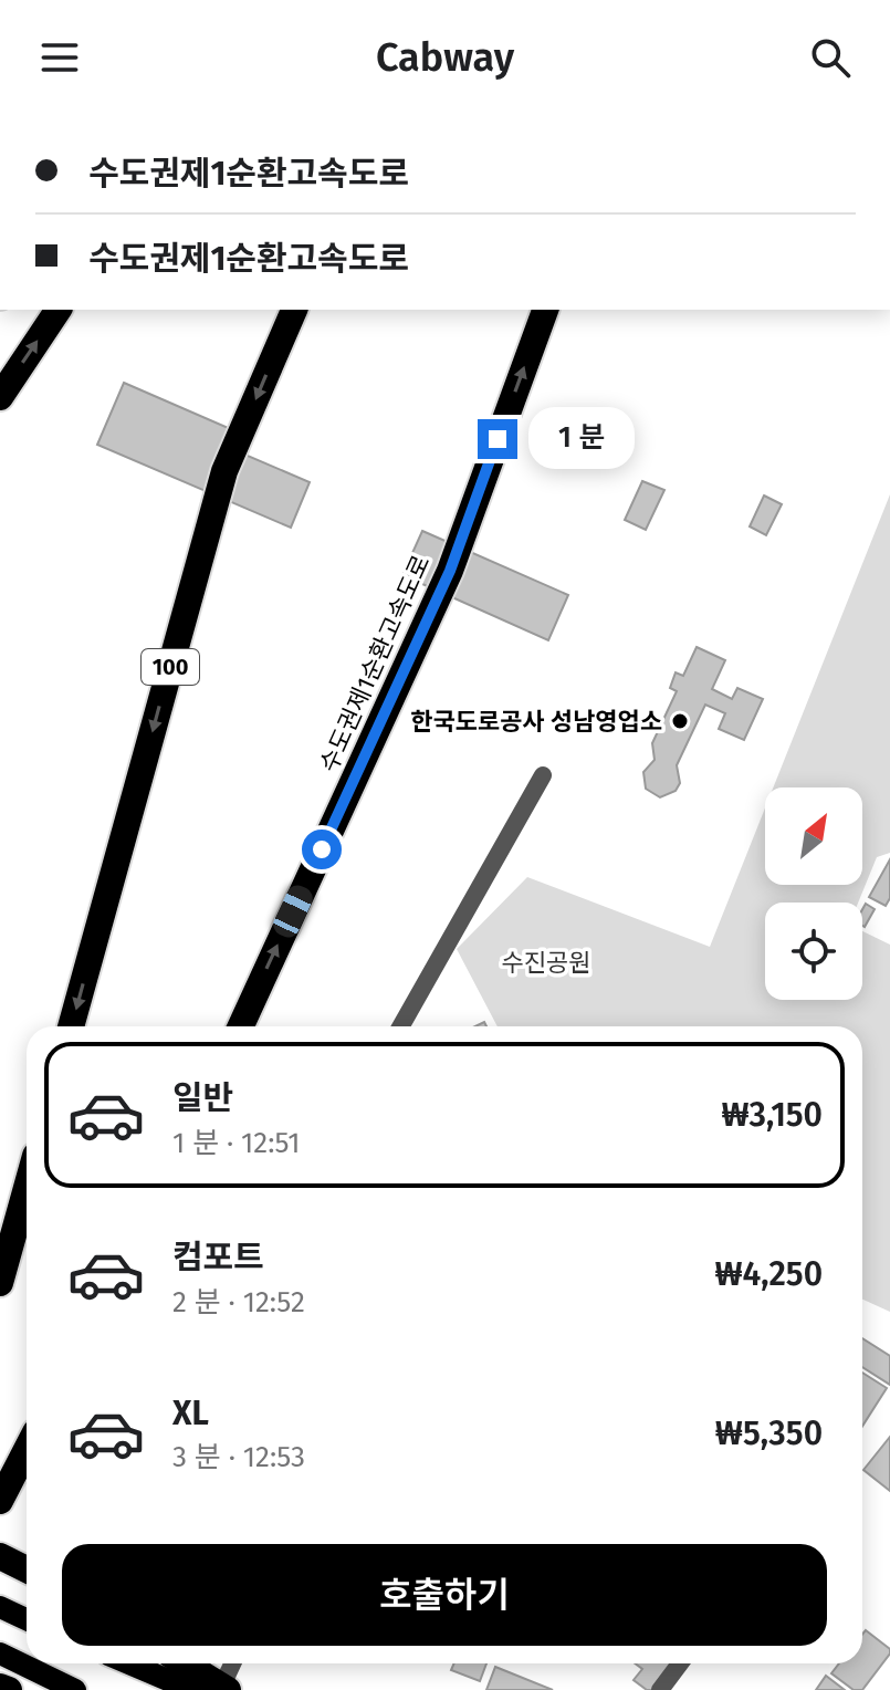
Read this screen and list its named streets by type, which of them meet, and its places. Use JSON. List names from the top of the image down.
{
  "streets": {
    "highway": ["수도권제1순환고속도로", "100"]
  },
  "parks": ["수진공원"],
  "places": ["한국도로공사 성남영업소"],
  "north": "top right",
  "page": {
    "header": "Cabway",
    "banner": ["수도권제1순환고속도로", "수도권제1순환고속도로"],
    "bubble": "1 분",
    "list": [
      {
        "name": "일반",
        "note": "1 분 · 12:51",
        "value": "₩3,150"
      },
      {
        "name": "컴포트",
        "note": "2 분 · 12:52",
        "value": "₩4,250"
      },
      {
        "name": "XL",
        "note": "3 분 · 12:53",
        "value": "₩5,350"
      }
    ],
    "buttons": "호출하기"
  }
}
